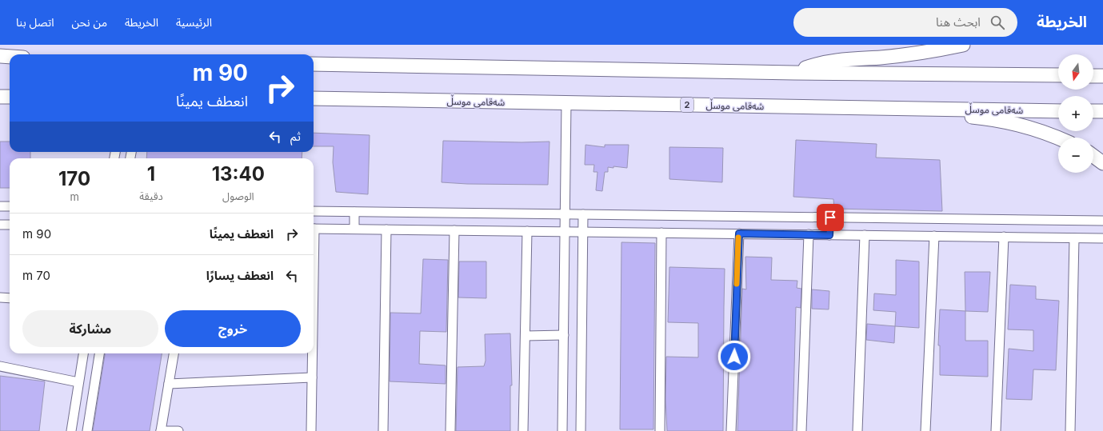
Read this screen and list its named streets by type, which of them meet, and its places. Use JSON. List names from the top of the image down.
{
  "streets": {
    "highway": ["شەقامی موسڵ", "2"]
  },
  "north": "bottom",
  "page": {
    "header": "الخريطة",
    "search": "ابحث هنا",
    "nav": [
      "الرئيسية",
      "الخريطة",
      "من نحن",
      "اتصل بنا"
    ],
    "map_buttons": ["+", "−"],
    "turn": ["90 m", "انعطف يمينًا"],
    "then": "ثم",
    "eta": [
      "13:40",
      "الوصول",
      "1",
      "دقيقة",
      "170",
      "m"
    ],
    "list": [
      {
        "name": "انعطف يمينًا",
        "value": "90 m"
      },
      {
        "name": "انعطف يسارًا",
        "value": "70 m"
      }
    ],
    "buttons": ["خروج", "مشاركة"]
  }
}
